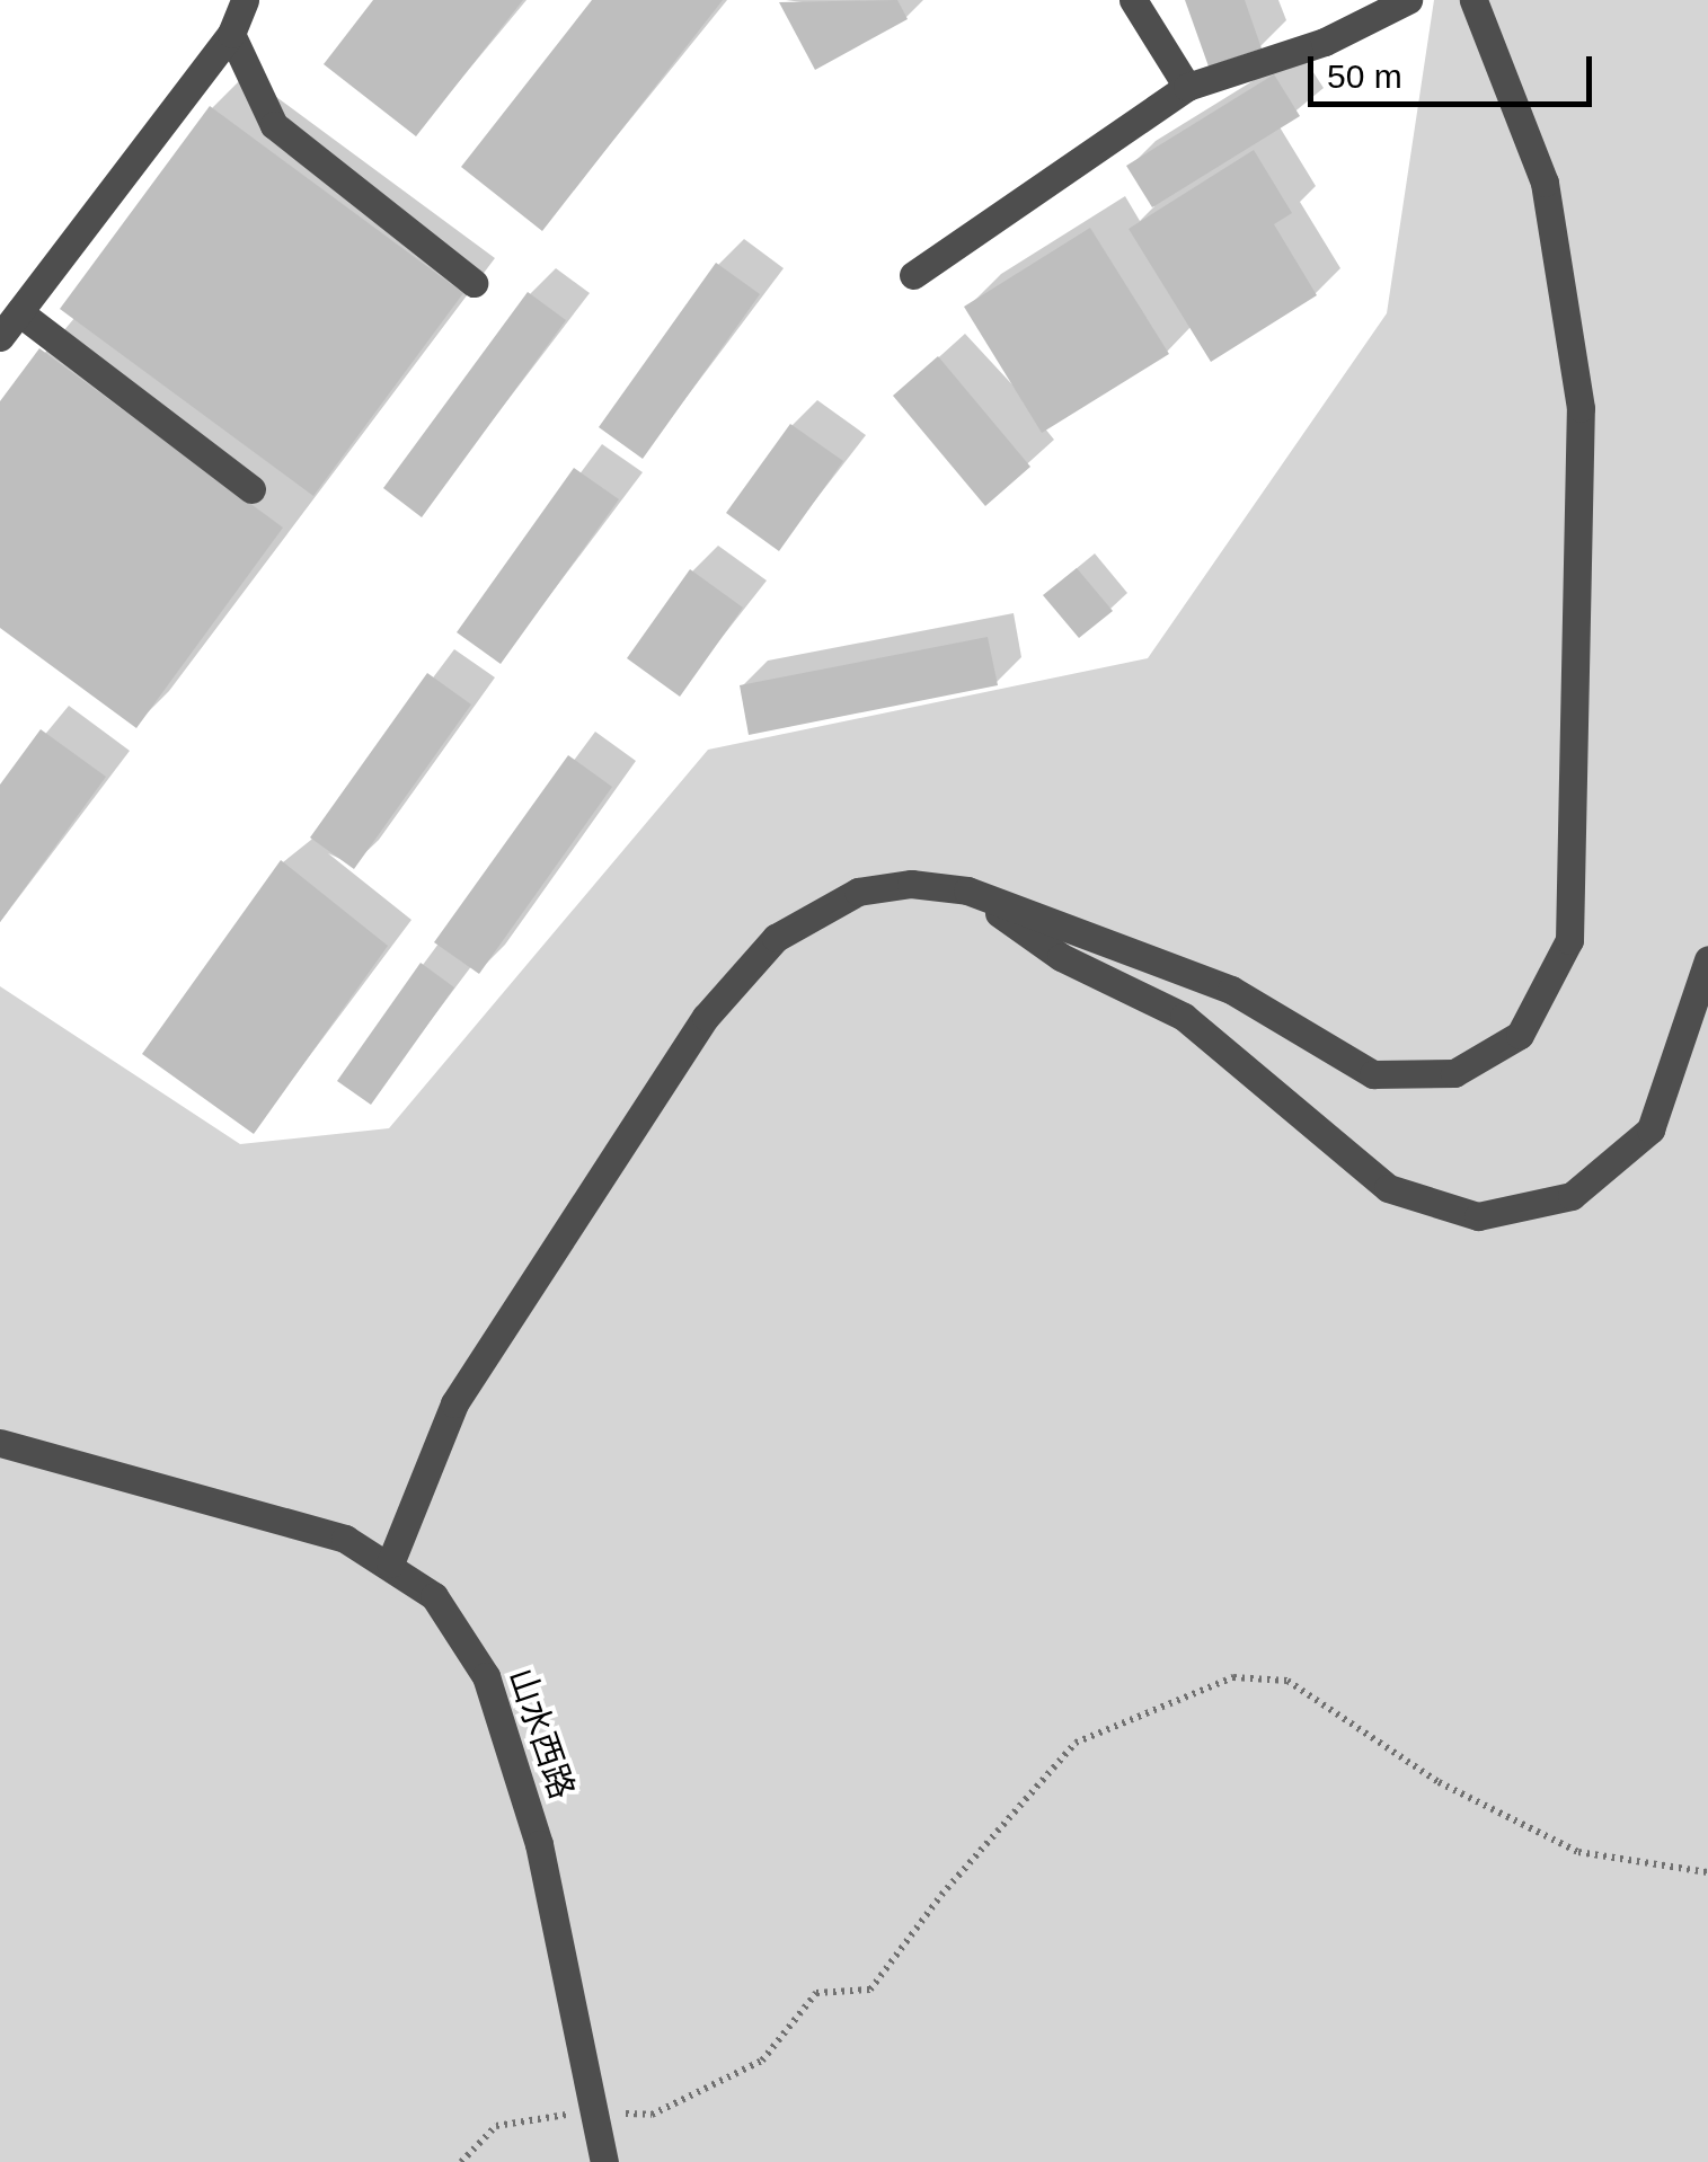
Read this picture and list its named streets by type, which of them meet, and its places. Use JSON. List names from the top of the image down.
{
  "streets": {
    "street": ["山水西路"]
  },
  "scale_bar": "50 m"
}
